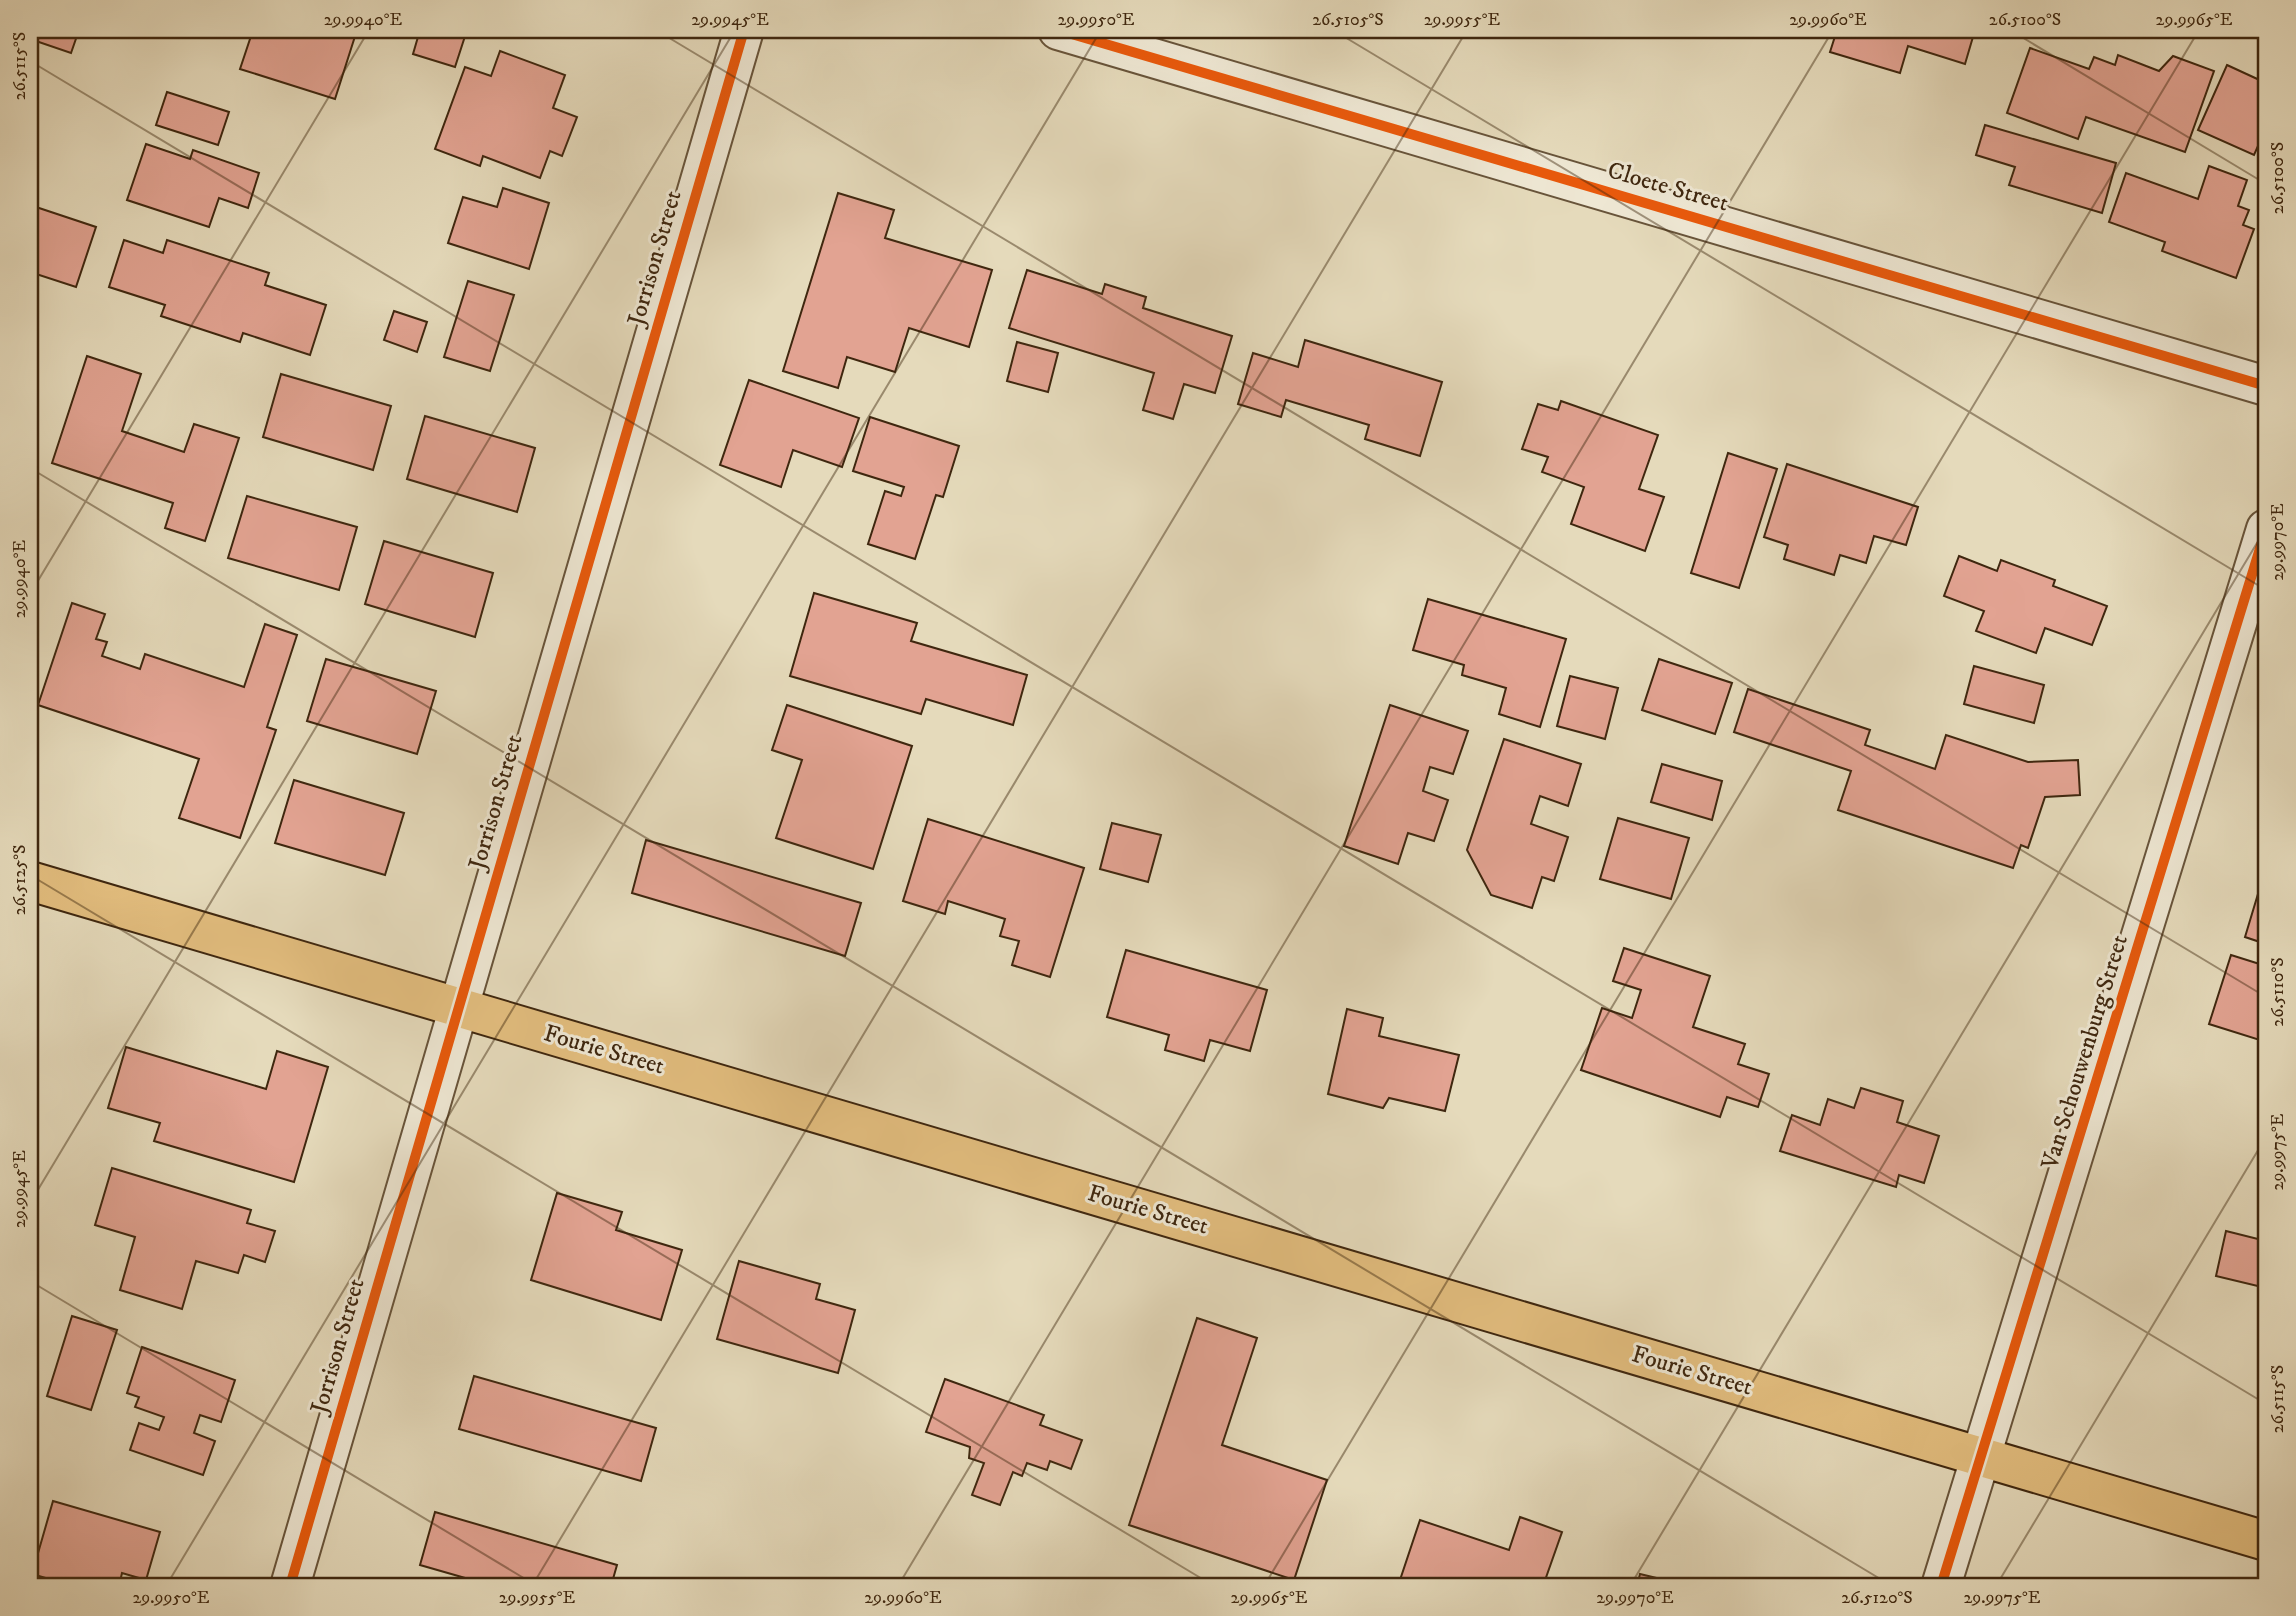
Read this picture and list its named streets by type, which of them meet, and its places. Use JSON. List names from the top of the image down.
{
  "streets": {
    "highway": ["Fourie Street"],
    "street": ["Cloete Street", "Jorrison Street", "Van Schouwenburg Street"]
  },
  "crossings": [
    ["Jorrison Street", "Fourie Street"],
    ["Fourie Street", "Van Schouwenburg Street"]
  ],
  "coordinates": [
    "29.9940°E",
    "29.9945°E",
    "29.9950°E",
    "26.5105°S",
    "29.9955°E",
    "29.9960°E",
    "26.5100°S",
    "29.9965°E",
    "26.5115°S",
    "29.9970°E",
    "26.5125°S",
    "26.5110°S",
    "29.9975°E",
    "26.5120°S"
  ]
}
